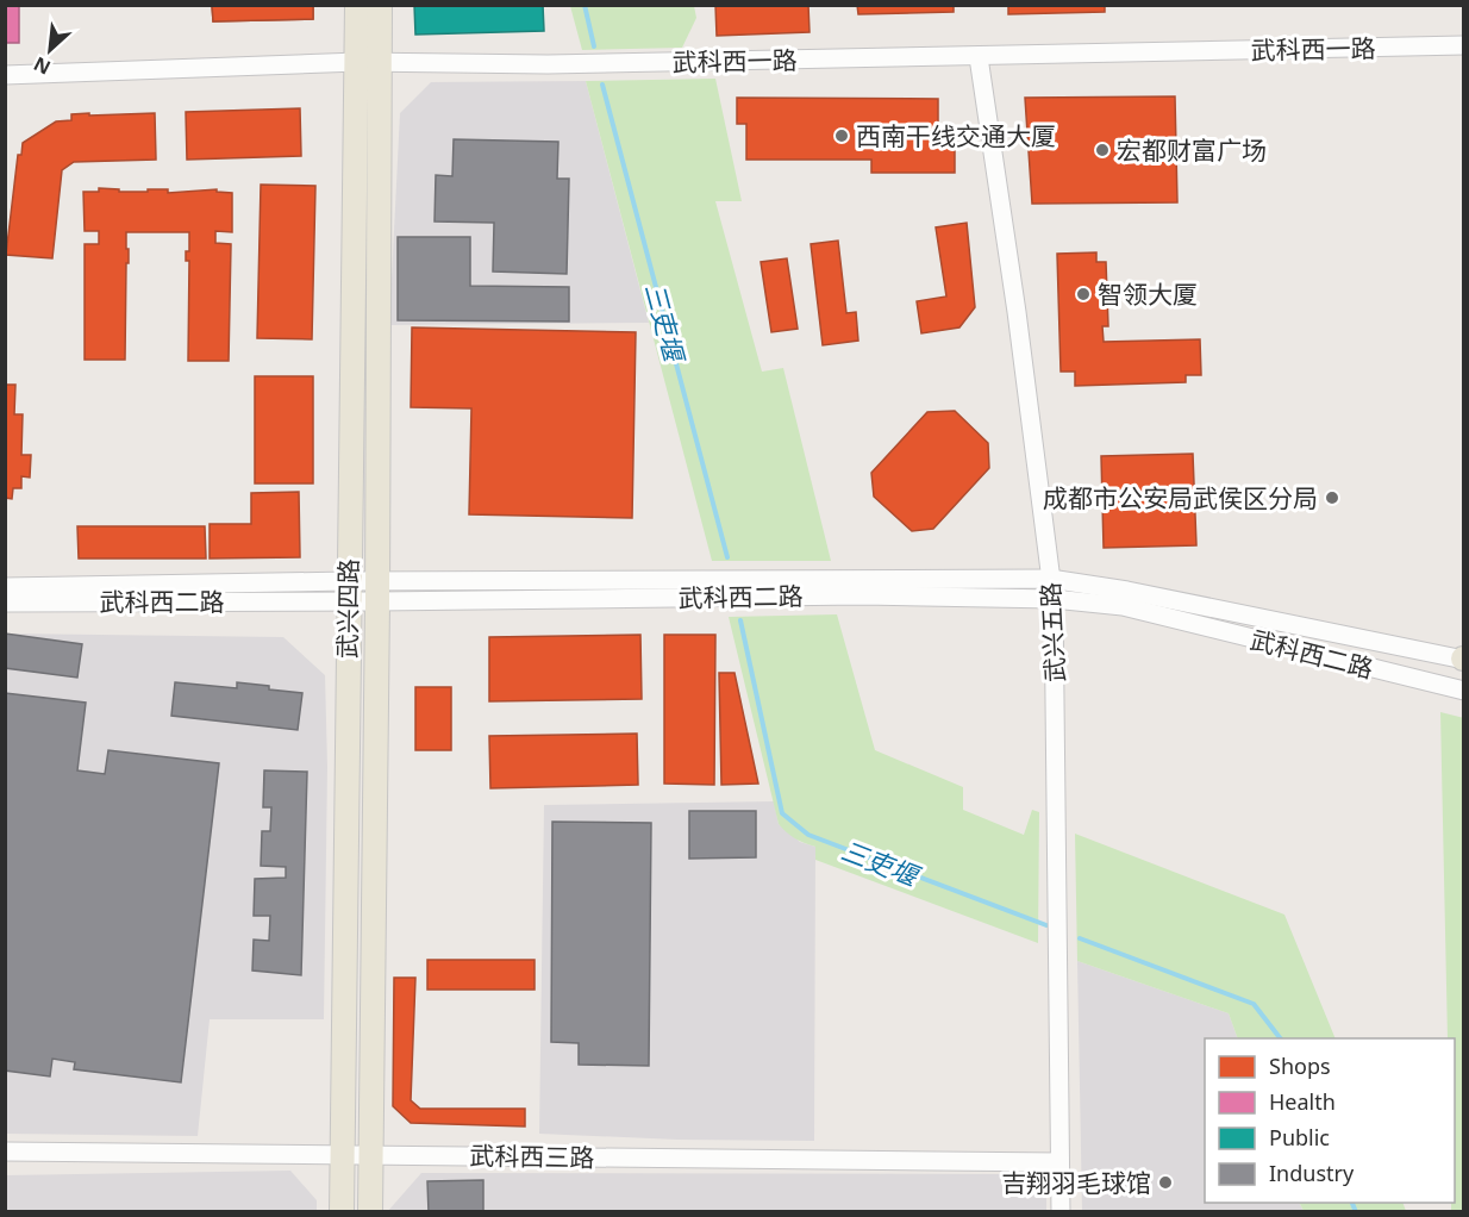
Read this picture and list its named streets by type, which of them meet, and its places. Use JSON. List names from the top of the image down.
{
  "streets": {
    "main road": ["武兴四路"],
    "street": [
      "武科西一路",
      "武科西二路",
      "武兴五路",
      "武科西三路"
    ]
  },
  "crossings": [
    ["武科西一路", "武兴四路"],
    ["武科西一路", "武兴五路"],
    ["武科西二路", "武兴四路"],
    ["武科西二路", "武兴五路"],
    ["武兴四路", "武科西三路"],
    ["武兴五路", "武科西三路"]
  ],
  "water": ["三吏堰"],
  "places": [
    "西南干线交通大厦",
    "宏都财富广场",
    "智领大厦",
    "成都市公安局武侯区分局",
    "吉翔羽毛球馆"
  ],
  "legend": [
    "Shops",
    "Health",
    "Public",
    "Industry"
  ],
  "north": "bottom left"
}
